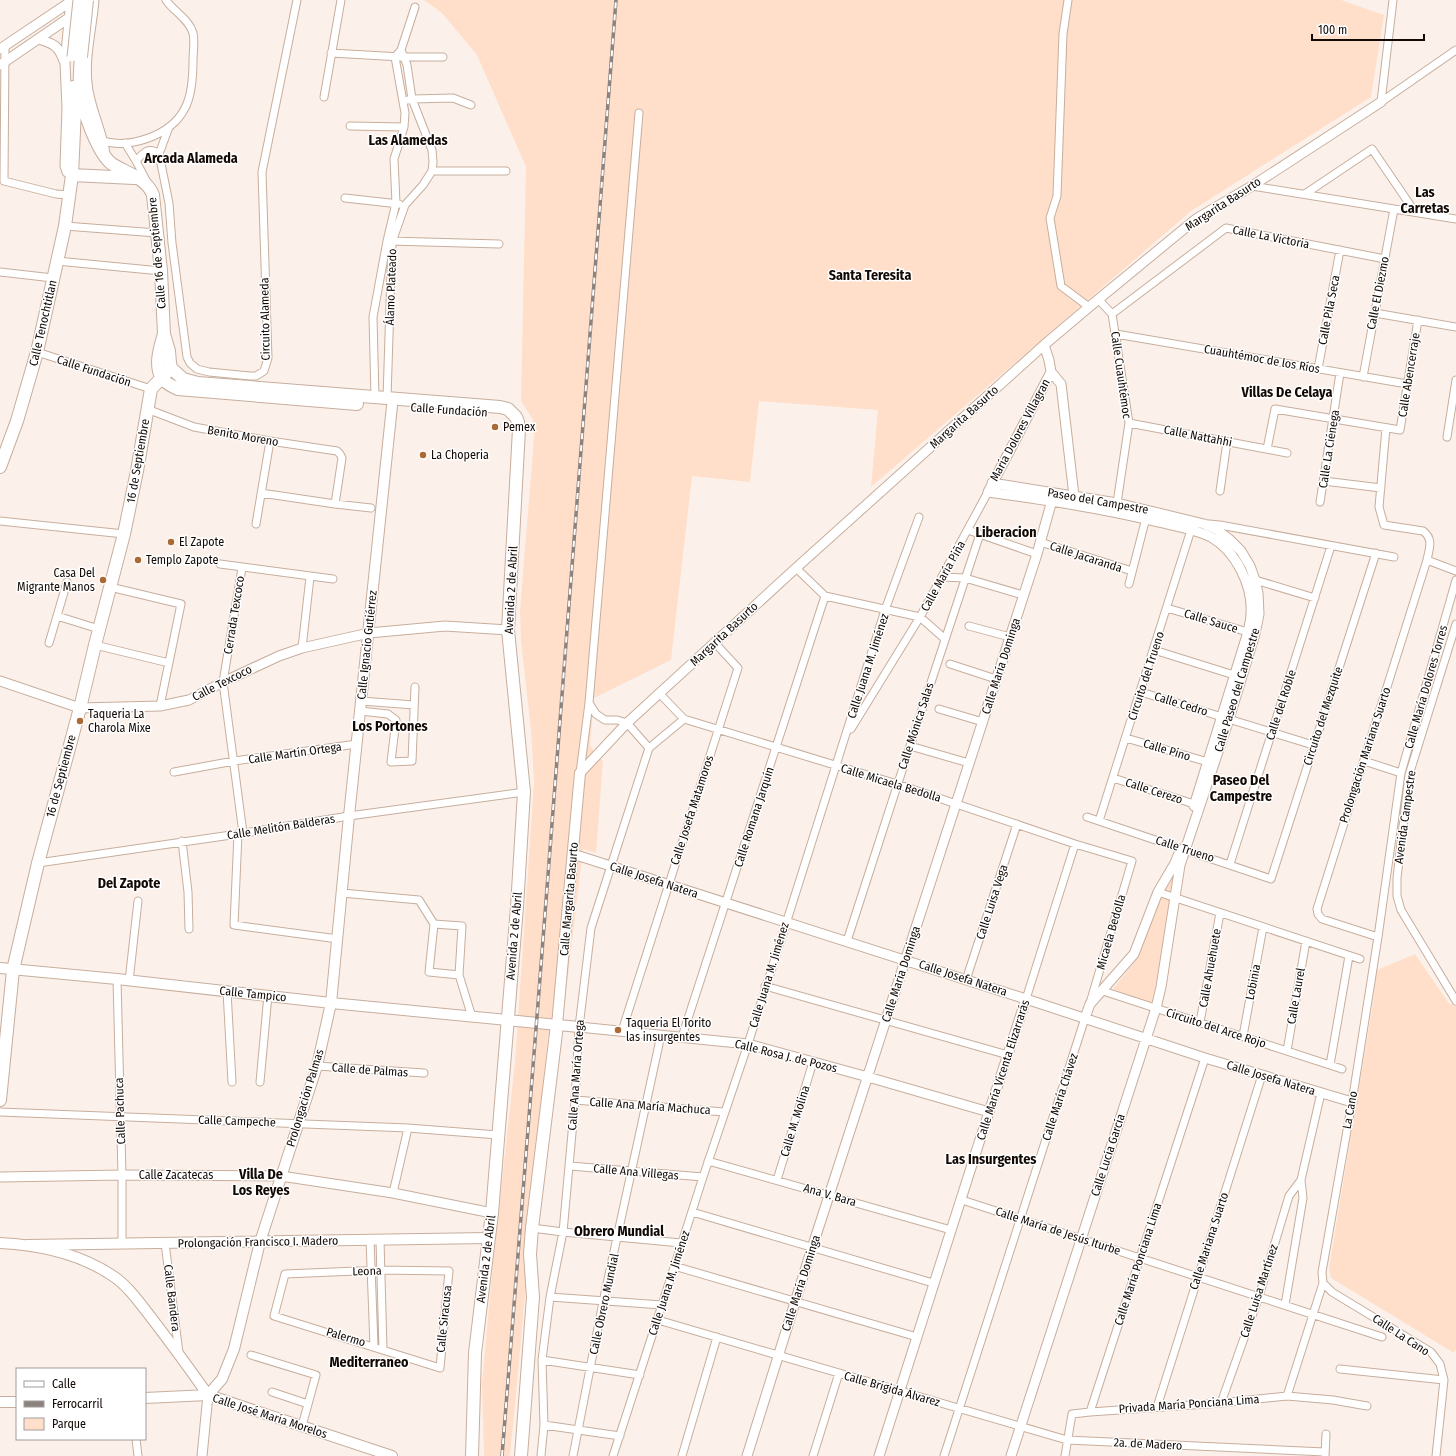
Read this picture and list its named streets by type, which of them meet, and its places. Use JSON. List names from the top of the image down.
{
  "streets": {
    "main road": [
      "Calle 16 de Septiembre",
      "Calle Tenochtitlan",
      "Calle Fundación",
      "16 de Septiembre",
      "Avenida 2 de Abril",
      "Calle Ignacio Gutiérrez",
      "Calle Margarita Basurto",
      "Calle Tampico",
      "Calle Rosa J. de Pozos",
      "Prolongación Palmas",
      "Prolongación Francisco I. Madero",
      "Calle José María Morelos"
    ],
    "street": [
      "Margarita Basurto",
      "Calle La Victoria",
      "Álamo Plateado",
      "Calle El Diezmo",
      "Calle Pila Seca",
      "Circuito Alameda",
      "Cuauhtémoc de los Ríos",
      "Calle Cuauhtémoc",
      "Calle Abencerraje",
      "María Dolores Villagran",
      "Benito Moreno",
      "Calle Nattahhi",
      "Calle La Ciénega",
      "Paseo del Campestre",
      "Calle Jacaranda",
      "Calle María Piña",
      "Cerrada Texcoco",
      "Calle Sauce",
      "Calle Juana M. Jiménez",
      "Calle María Dominga",
      "Circuito del Trueno",
      "Calle Texcoco",
      "Calle María Dolores Torres",
      "Calle Paseo del Campestre",
      "Calle Cedro",
      "Calle del Roble",
      "Circuito del Mezquite",
      "Calle Mónica Salas",
      "Calle Pino",
      "Calle Martín Ortega",
      "Prolongación Mariana Suarto",
      "Calle Micaela Bedolla",
      "Calle Cerezo",
      "Calle Josefa Matamoros",
      "Calle Romana Jarquín",
      "Avenida Campestre",
      "Calle Melitón Balderas",
      "Calle Trueno",
      "Calle Josefa Natera",
      "Calle Luisa Vega",
      "Micaela Bedolla",
      "Calle Ahuehuete",
      "Lobinia",
      "Calle Laurel",
      "Circuito del Arce Rojo",
      "Calle de Palmas",
      "Calle María Vicenta Elizarrarás",
      "Calle Ana María Ortega",
      "Calle María Chávez",
      "Calle Ana María Machuca",
      "La Cano",
      "Calle Pachuca",
      "Calle Campeche",
      "Calle M. Molina",
      "Calle Lucía García",
      "Calle Ana Villegas",
      "Calle Zacatecas",
      "Ana V. Bara",
      "Calle María de Jesús Iturbe",
      "Calle Mariana Suarto",
      "Calle María Ponciana Lima",
      "Leona",
      "Calle Luisa Martínez",
      "Calle Bandera",
      "Calle Obrero Mundial",
      "Calle Siracusa",
      "Calle La Cano",
      "Palermo",
      "Calle Brígida Álvarez",
      "Privada María Ponciana Lima",
      "2a. de Madero"
    ]
  },
  "crossings": [
    ["Margarita Basurto", "Calle Cuauhtémoc"],
    ["Margarita Basurto", "María Dolores Villagran"],
    ["Margarita Basurto", "Calle Josefa Matamoros"],
    ["Margarita Basurto", "Calle Margarita Basurto"],
    ["Calle La Victoria", "Calle El Diezmo"],
    ["Calle La Victoria", "Calle Pila Seca"],
    ["Calle La Victoria", "Calle Cuauhtémoc"],
    ["Álamo Plateado", "Calle Fundación"],
    ["Álamo Plateado", "Calle Ignacio Gutiérrez"],
    ["Calle El Diezmo", "Cuauhtémoc de los Ríos"],
    ["Calle Pila Seca", "Cuauhtémoc de los Ríos"],
    ["Calle Tenochtitlan", "Calle Fundación"],
    ["Cuauhtémoc de los Ríos", "Calle Cuauhtémoc"],
    ["Cuauhtémoc de los Ríos", "Calle Abencerraje"],
    ["Cuauhtémoc de los Ríos", "Calle La Ciénega"],
    ["Calle Fundación", "16 de Septiembre"],
    ["Calle Fundación", "Avenida 2 de Abril"],
    ["Calle Fundación", "Calle Ignacio Gutiérrez"],
    ["Calle Cuauhtémoc", "Calle Nattahhi"],
    ["Calle Cuauhtémoc", "Paseo del Campestre"],
    ["Calle Abencerraje", "Prolongación Mariana Suarto"],
    ["María Dolores Villagran", "Paseo del Campestre"],
    ["María Dolores Villagran", "Calle María Piña"],
    ["Benito Moreno", "16 de Septiembre"],
    ["16 de Septiembre", "Calle Texcoco"],
    ["16 de Septiembre", "Calle Melitón Balderas"],
    ["16 de Septiembre", "Calle Tampico"],
    ["Paseo del Campestre", "Calle Jacaranda"],
    ["Paseo del Campestre", "Calle María Piña"],
    ["Paseo del Campestre", "Calle María Dominga"],
    ["Paseo del Campestre", "Circuito del Trueno"],
    ["Paseo del Campestre", "Calle Paseo del Campestre"],
    ["Calle Jacaranda", "Calle María Dominga"],
    ["Calle María Piña", "Calle Juana M. Jiménez"],
    ["Avenida 2 de Abril", "Calle Texcoco"],
    ["Avenida 2 de Abril", "Calle Melitón Balderas"],
    ["Avenida 2 de Abril", "Calle Tampico"],
    ["Avenida 2 de Abril", "Calle Rosa J. de Pozos"],
    ["Avenida 2 de Abril", "Calle Campeche"],
    ["Avenida 2 de Abril", "Calle Zacatecas"],
    ["Avenida 2 de Abril", "Prolongación Francisco I. Madero"],
    ["Cerrada Texcoco", "Calle Ignacio Gutiérrez"],
    ["Cerrada Texcoco", "Calle Texcoco"],
    ["Cerrada Texcoco", "Calle Martín Ortega"],
    ["Cerrada Texcoco", "Calle Melitón Balderas"],
    ["Calle Sauce", "Circuito del Trueno"],
    ["Calle Sauce", "Calle Paseo del Campestre"],
    ["Calle Ignacio Gutiérrez", "Calle Texcoco"],
    ["Calle Ignacio Gutiérrez", "Calle Martín Ortega"],
    ["Calle Ignacio Gutiérrez", "Calle Melitón Balderas"],
    ["Calle Ignacio Gutiérrez", "Calle Tampico"],
    ["Calle Ignacio Gutiérrez", "Prolongación Palmas"],
    ["Calle Juana M. Jiménez", "Calle Micaela Bedolla"],
    ["Calle Juana M. Jiménez", "Calle Josefa Natera"],
    ["Calle Juana M. Jiménez", "Calle Rosa J. de Pozos"],
    ["Calle Juana M. Jiménez", "Calle Ana María Machuca"],
    ["Calle Juana M. Jiménez", "Calle Ana Villegas"],
    ["Calle Juana M. Jiménez", "Ana V. Bara"],
    ["Calle Juana M. Jiménez", "Calle Brígida Álvarez"],
    ["Calle María Dominga", "Calle Micaela Bedolla"],
    ["Calle María Dominga", "Calle Josefa Natera"],
    ["Calle María Dominga", "Calle Rosa J. de Pozos"],
    ["Calle María Dominga", "Ana V. Bara"],
    ["Calle María Dominga", "Calle Brígida Álvarez"],
    ["Circuito del Trueno", "Calle Paseo del Campestre"],
    ["Circuito del Trueno", "Calle Cedro"],
    ["Circuito del Trueno", "Calle Pino"],
    ["Circuito del Trueno", "Calle Cerezo"],
    ["Circuito del Trueno", "Calle Trueno"],
    ["Calle María Dolores Torres", "Prolongación Mariana Suarto"],
    ["Calle María Dolores Torres", "La Cano"],
    ["Calle Paseo del Campestre", "Calle Cedro"],
    ["Calle Paseo del Campestre", "Calle Pino"],
    ["Calle Paseo del Campestre", "Calle Cerezo"],
    ["Calle Paseo del Campestre", "Calle Trueno"],
    ["Calle Paseo del Campestre", "Calle María Chávez"],
    ["Calle Paseo del Campestre", "Calle Lucía García"],
    ["Calle Cedro", "Calle del Roble"],
    ["Calle Cedro", "Circuito del Mezquite"],
    ["Calle del Roble", "Calle Trueno"],
    ["Circuito del Mezquite", "Calle Trueno"],
    ["Calle Mónica Salas", "Calle Micaela Bedolla"],
    ["Calle Mónica Salas", "Calle Josefa Natera"],
    ["Prolongación Mariana Suarto", "La Cano"],
    ["Calle Micaela Bedolla", "Calle Josefa Matamoros"],
    ["Calle Micaela Bedolla", "Calle Romana Jarquín"],
    ["Calle Micaela Bedolla", "Calle Luisa Vega"],
    ["Calle Micaela Bedolla", "Micaela Bedolla"],
    ["Calle Micaela Bedolla", "Calle María Vicenta Elizarrarás"],
    ["Calle Josefa Matamoros", "Calle Josefa Natera"],
    ["Calle Josefa Matamoros", "Calle Rosa J. de Pozos"],
    ["Calle Romana Jarquín", "Calle Josefa Natera"],
    ["Calle Romana Jarquín", "Calle Rosa J. de Pozos"],
    ["Calle Trueno", "Calle María Chávez"],
    ["Calle Trueno", "Calle Lucía García"],
    ["Calle Josefa Natera", "Calle Margarita Basurto"],
    ["Calle Josefa Natera", "Calle Luisa Vega"],
    ["Calle Josefa Natera", "Calle María Vicenta Elizarrarás"],
    ["Calle Josefa Natera", "Calle Ana María Ortega"],
    ["Calle Josefa Natera", "Calle María Chávez"],
    ["Calle Josefa Natera", "La Cano"],
    ["Calle Josefa Natera", "Calle Lucía García"],
    ["Calle Josefa Natera", "Calle Mariana Suarto"],
    ["Calle Josefa Natera", "Calle María Ponciana Lima"],
    ["Calle Josefa Natera", "Calle Luisa Martínez"],
    ["Calle Margarita Basurto", "Calle Rosa J. de Pozos"],
    ["Micaela Bedolla", "Calle María Chávez"],
    ["Calle Ahuehuete", "Circuito del Arce Rojo"],
    ["Lobinia", "Circuito del Arce Rojo"],
    ["Calle Tampico", "Calle Rosa J. de Pozos"],
    ["Calle Tampico", "Prolongación Palmas"],
    ["Calle Tampico", "Calle Pachuca"],
    ["Calle Laurel", "Circuito del Arce Rojo"],
    ["Circuito del Arce Rojo", "Calle María Chávez"],
    ["Circuito del Arce Rojo", "Calle Lucía García"],
    ["Calle Rosa J. de Pozos", "Calle María Vicenta Elizarrarás"],
    ["Calle Rosa J. de Pozos", "Calle Ana María Ortega"],
    ["Calle Rosa J. de Pozos", "Calle M. Molina"],
    ["Calle Rosa J. de Pozos", "Calle Obrero Mundial"],
    ["Calle de Palmas", "Prolongación Palmas"],
    ["Calle María Vicenta Elizarrarás", "Ana V. Bara"],
    ["Calle María Vicenta Elizarrarás", "Calle María de Jesús Iturbe"],
    ["Calle María Vicenta Elizarrarás", "Calle Brígida Álvarez"],
    ["Calle Ana María Ortega", "Calle Ana María Machuca"],
    ["Calle Ana María Ortega", "Calle Ana Villegas"],
    ["Calle María Chávez", "Calle Lucía García"],
    ["Calle María Chávez", "Calle María de Jesús Iturbe"],
    ["Calle María Chávez", "Calle Brígida Álvarez"],
    ["Prolongación Palmas", "Calle Campeche"],
    ["Prolongación Palmas", "Calle Zacatecas"],
    ["Prolongación Palmas", "Prolongación Francisco I. Madero"],
    ["Prolongación Palmas", "Calle José María Morelos"],
    ["Calle Ana María Machuca", "Calle Obrero Mundial"],
    ["La Cano", "Calle La Cano"],
    ["Calle Pachuca", "Calle Campeche"],
    ["Calle Pachuca", "Calle Zacatecas"],
    ["Calle Pachuca", "Prolongación Francisco I. Madero"],
    ["Calle M. Molina", "Ana V. Bara"],
    ["Calle Lucía García", "Calle María de Jesús Iturbe"],
    ["Calle Lucía García", "Calle Brígida Álvarez"],
    ["Calle Ana Villegas", "Calle Obrero Mundial"],
    ["Calle María de Jesús Iturbe", "Calle Mariana Suarto"],
    ["Calle María de Jesús Iturbe", "Calle María Ponciana Lima"],
    ["Calle María de Jesús Iturbe", "Calle Luisa Martínez"],
    ["Calle Mariana Suarto", "Privada María Ponciana Lima"],
    ["Prolongación Francisco I. Madero", "Calle Bandera"],
    ["Calle María Ponciana Lima", "Privada María Ponciana Lima"],
    ["Leona", "Calle Siracusa"],
    ["Leona", "Palermo"],
    ["Calle Luisa Martínez", "Privada María Ponciana Lima"],
    ["Calle Siracusa", "Palermo"],
    ["Calle Brígida Álvarez", "2a. de Madero"]
  ],
  "districts": [
    "Las Alamedas",
    "Arcada Alameda",
    "Las Carretas",
    "Santa Teresita",
    "Villas De Celaya",
    "Liberacion",
    "Los Portones",
    "Paseo Del Campestre",
    "Del Zapote",
    "Las Insurgentes",
    "Villa De Los Reyes",
    "Obrero Mundial",
    "Mediterraneo"
  ],
  "places": [
    "Pemex",
    "La Choperia",
    "El Zapote",
    "Templo Zapote",
    "Casa Del Migrante Manos",
    "Taqueria La Charola Mixe",
    "Taqueria El Torito las insurgentes"
  ],
  "legend": ["Calle", "Ferrocarril", "Parque"],
  "scale_bar": "100 m"
}
